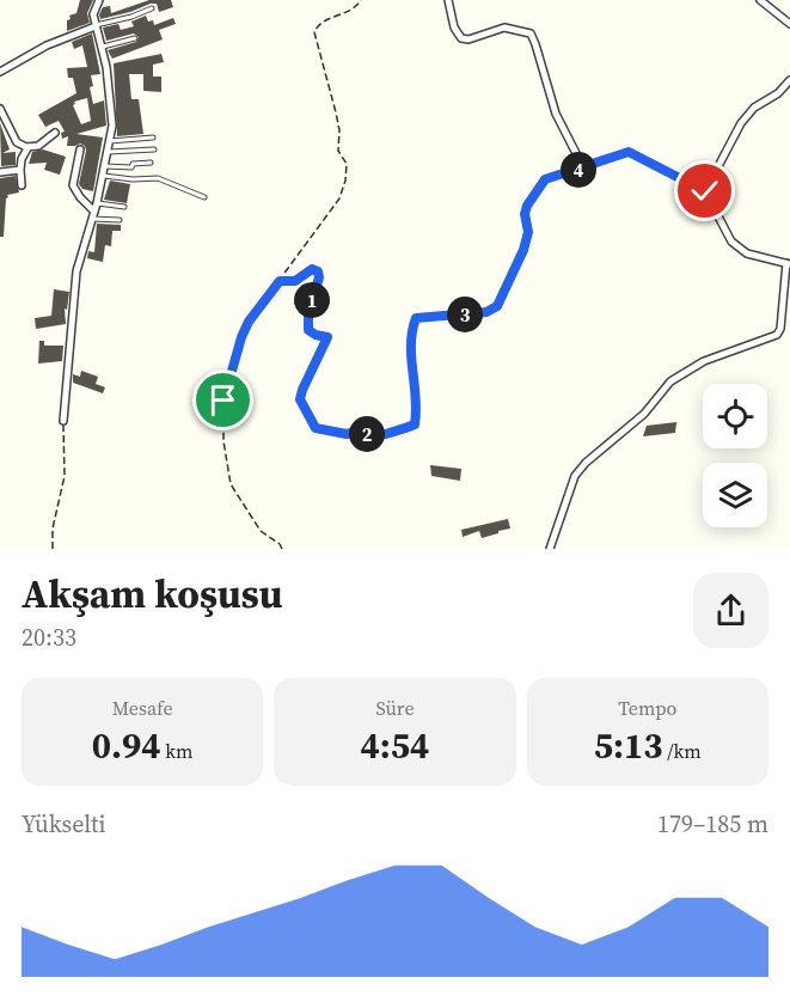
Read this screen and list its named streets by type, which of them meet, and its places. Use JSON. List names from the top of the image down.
{
  "page": {
    "pins": [
      "4",
      "1",
      "3",
      "2"
    ],
    "heading": ["Akşam koşusu", "20:33"],
    "stats": [
      ["Mesafe", "0.94 km"],
      ["Süre", "4:54"],
      ["Tempo", "5:13 /km"]
    ],
    "chart": ["Yükselti", "179–185 m"]
  }
}
